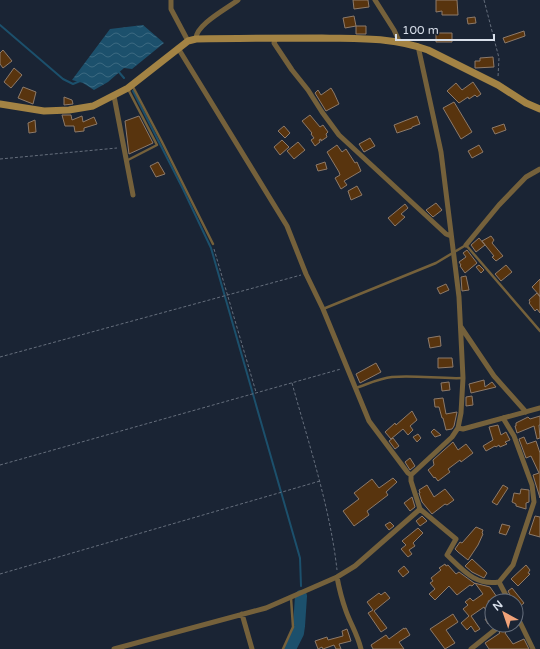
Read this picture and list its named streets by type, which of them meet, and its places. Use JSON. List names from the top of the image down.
{
  "scale_bar": "100 m",
  "north": "top left"
}
